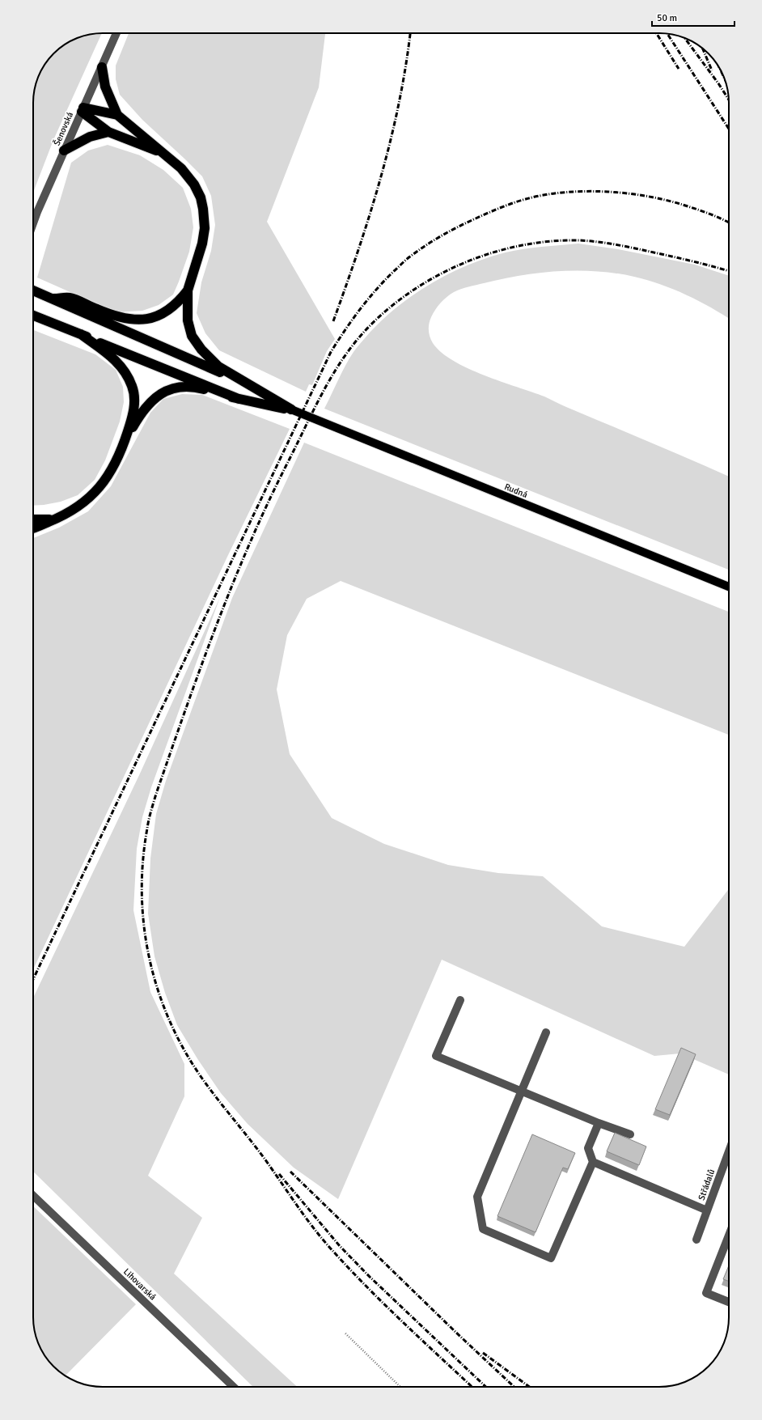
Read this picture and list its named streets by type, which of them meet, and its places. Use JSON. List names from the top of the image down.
{
  "streets": {
    "main road": ["Rudná"],
    "street": ["Šenovská", "Střádalů", "Lihovarská"]
  },
  "scale_bar": "50 m"
}
